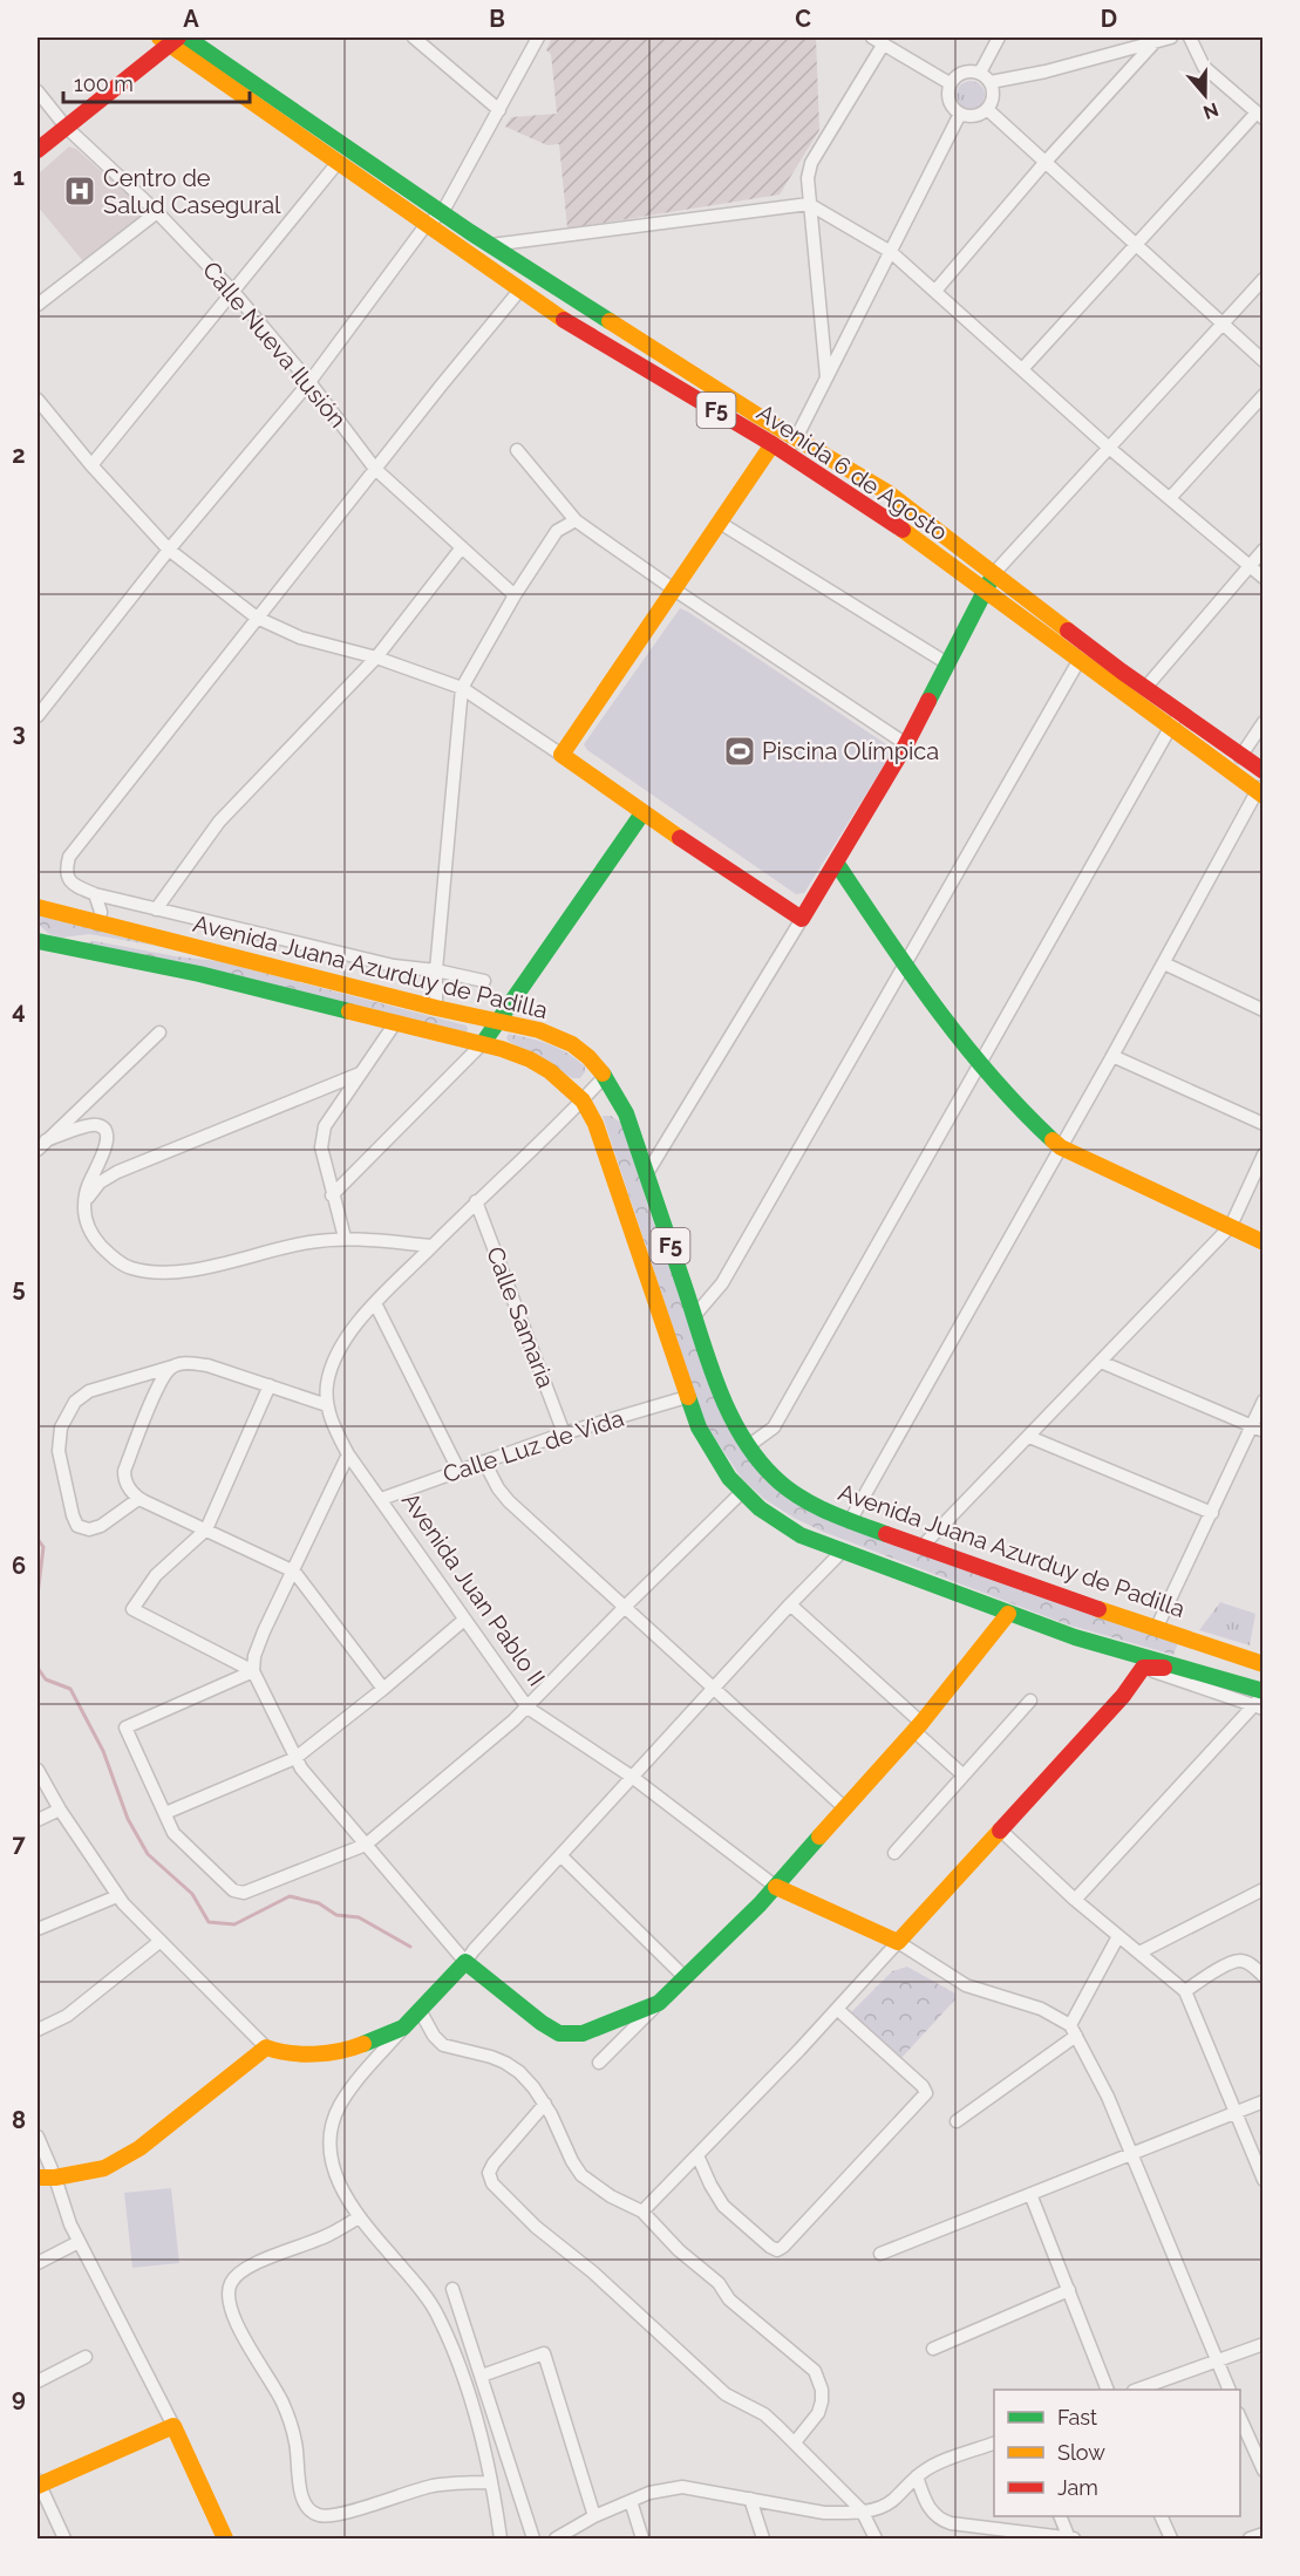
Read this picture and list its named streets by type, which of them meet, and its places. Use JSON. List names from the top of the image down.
{
  "streets": {
    "main road": [
      "F5",
      "Avenida 6 de Agosto",
      "Avenida Juana Azurduy de Padilla",
      "Avenida Juan Pablo II"
    ],
    "street": ["Calle Nueva Ilusión", "Calle Samaria", "Calle Luz de Vida"]
  },
  "crossings": [
    ["Avenida Juana Azurduy de Padilla", "Calle Luz de Vida"],
    ["Avenida Juana Azurduy de Padilla", "Avenida Juan Pablo II"],
    ["Calle Samaria", "Calle Luz de Vida"],
    ["Calle Samaria", "Avenida Juan Pablo II"],
    ["Calle Luz de Vida", "Avenida Juan Pablo II"]
  ],
  "places": {
    "hospital": ["Centro de Salud Casegural"],
    "sports": ["Piscina Olímpica"]
  },
  "legend": ["Fast", "Slow", "Jam"],
  "scale_bar": "100 m",
  "north": "bottom",
  "grid": {
    "columns": [
      "A",
      "B",
      "C",
      "D"
    ],
    "rows": [
      "1",
      "2",
      "3",
      "4",
      "5",
      "6",
      "7",
      "8",
      "9"
    ]
  }
}
